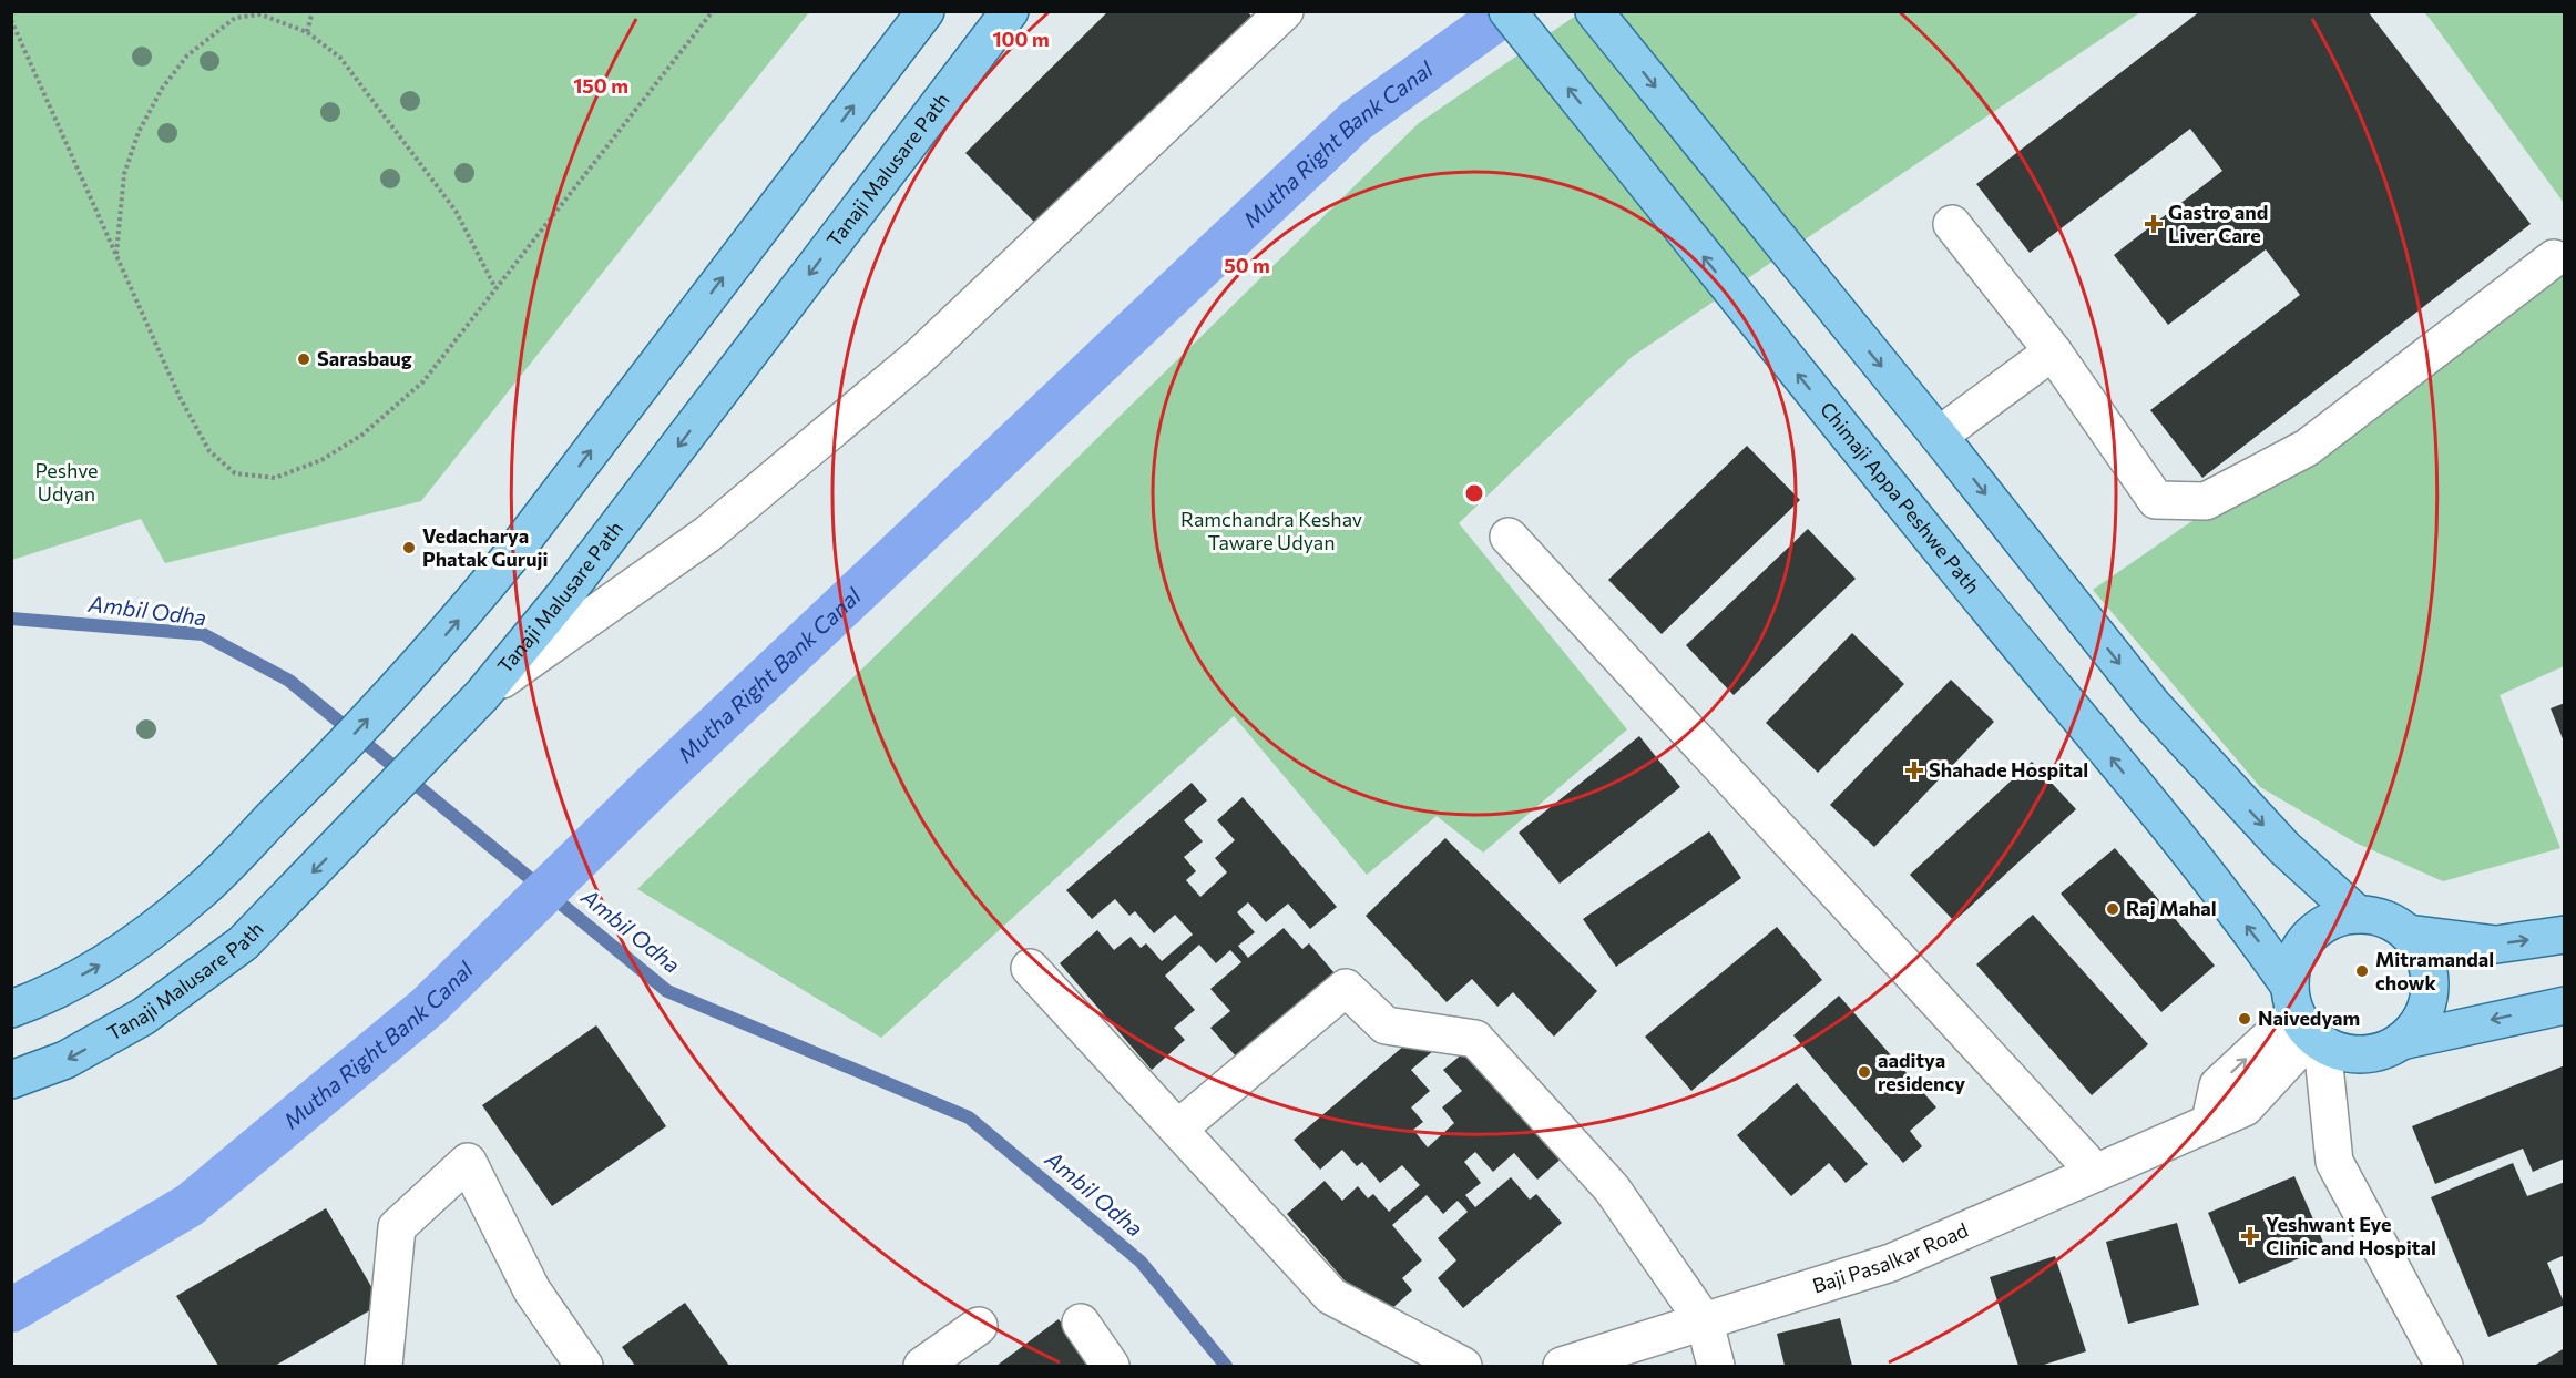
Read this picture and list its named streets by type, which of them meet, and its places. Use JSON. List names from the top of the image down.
{
  "streets": {
    "main road": ["Tanaji Malusare Path", "Chimaji Appa Peshwe Path"],
    "street": ["Baji Pasalkar Road"]
  },
  "crossings": [
    ["Chimaji Appa Peshwe Path", "Baji Pasalkar Road"]
  ],
  "water": ["Mutha Right Bank Canal", "Ambil Odha"],
  "parks": ["Peshve Udyan", "Ramchandra Keshav Taware Udyan"],
  "places": {
    "health": ["Gastro and Liver Care", "Shahade Hospital", "Yeshwant Eye Clinic and Hospital"],
    "other": [
      "Sarasbaug",
      "Vedacharya Phatak Guruji",
      "Raj Mahal",
      "Mitramandal chowk",
      "Naivedyam",
      "aaditya residency"
    ]
  },
  "rings": ["100 m", "150 m", "50 m"]
}
